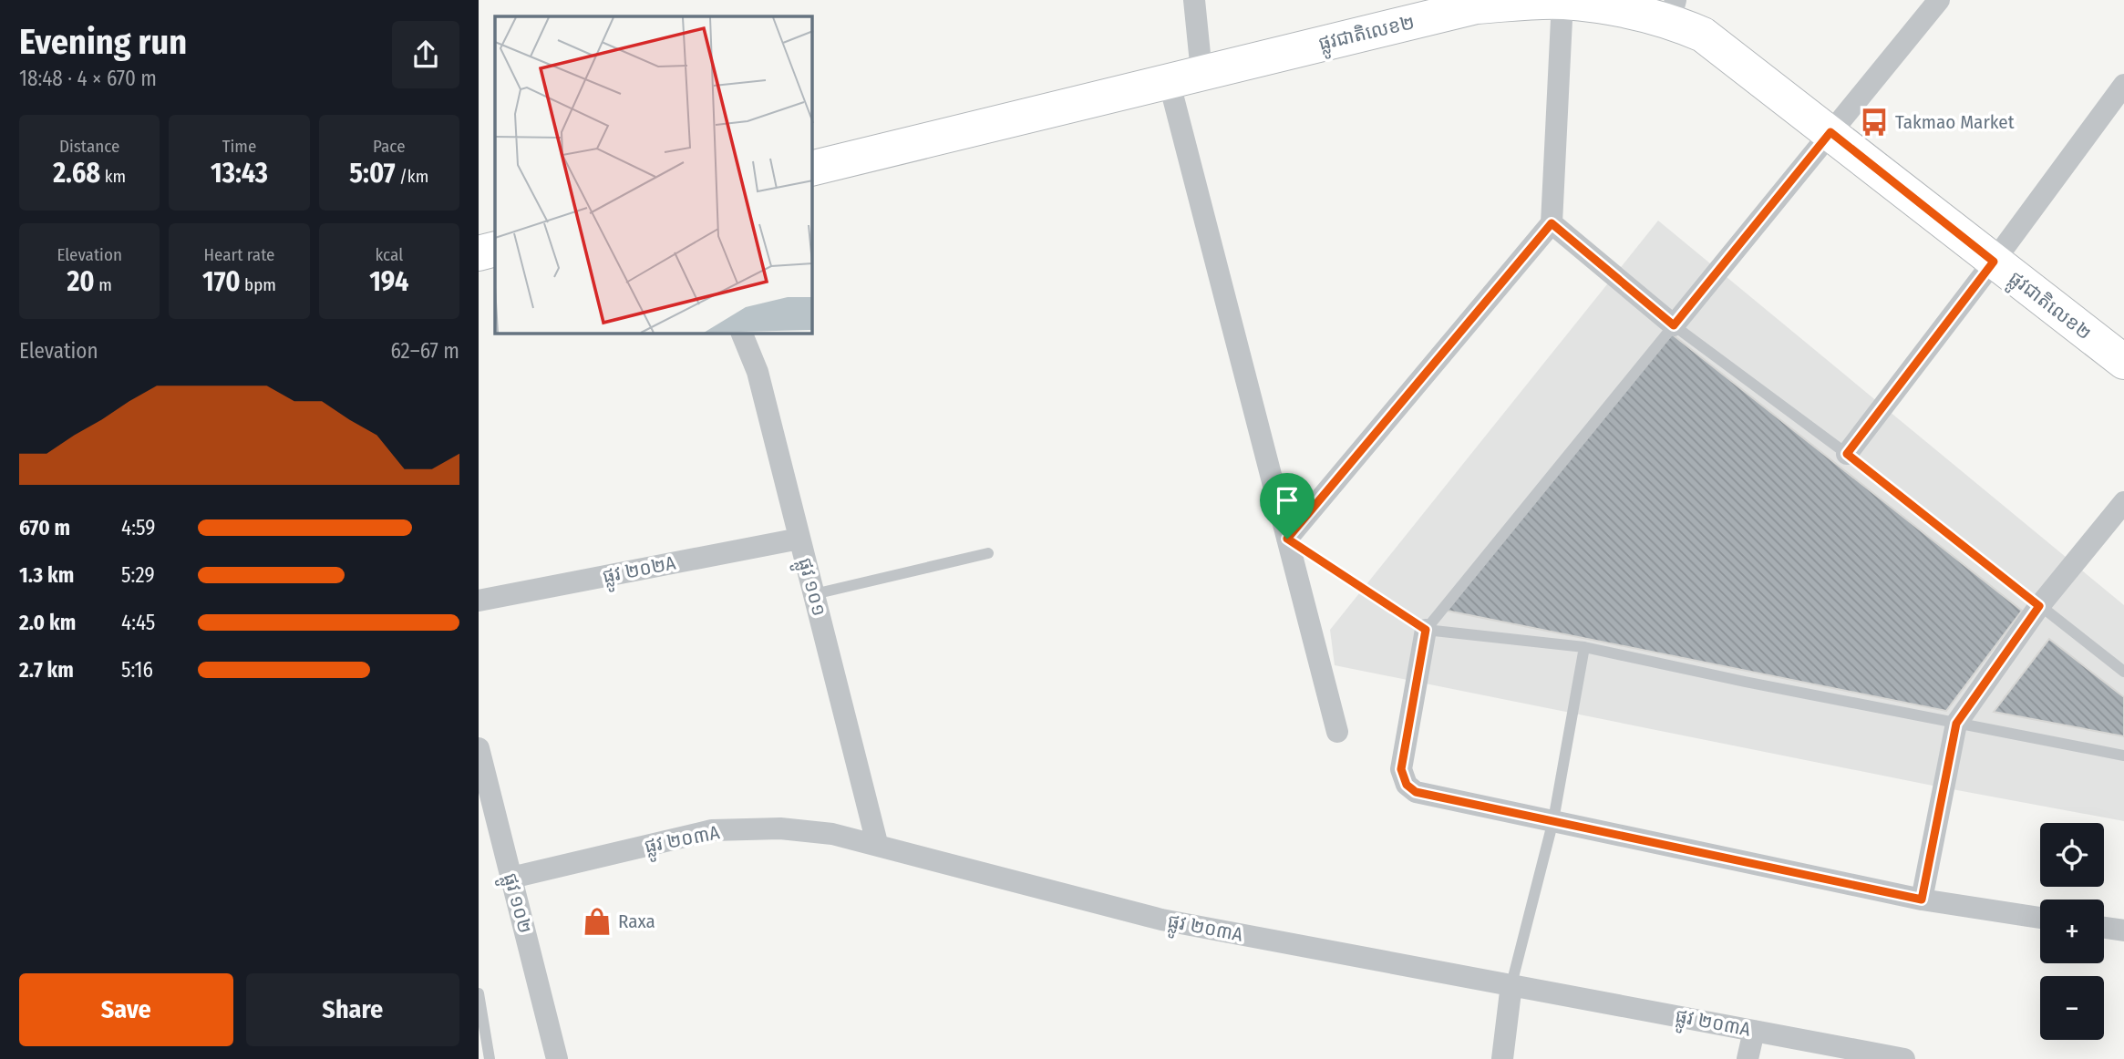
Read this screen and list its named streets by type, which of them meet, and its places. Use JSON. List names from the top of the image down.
{
  "streets": {
    "main road": ["ផ្លូវជាតិលេខ២"],
    "street": [
      "ផ្លូវ ២០២A",
      "ផ្លូវ ១០១",
      "ផ្លូវ ២០៣A",
      "ផ្លូវ ១០២"
    ]
  },
  "crossings": [
    ["ផ្លូវ ២០២A", "ផ្លូវ ១០១"],
    ["ផ្លូវ ១០១", "ផ្លូវ ២០៣A"],
    ["ផ្លូវ ២០៣A", "ផ្លូវ ១០២"]
  ],
  "places": {
    "bus stop": ["Takmao Market"],
    "shop": ["Raxa"]
  },
  "page": {
    "heading": ["Evening run", "18:48 · 4 × 670 m"],
    "stats": [
      ["Distance", "2.68 km"],
      ["Time", "13:43"],
      ["Pace", "5:07 /km"],
      ["Elevation", "20 m"],
      ["Heart rate", "170 bpm"],
      ["kcal", "194"]
    ],
    "chart": ["Elevation", "62–67 m"],
    "list": [
      {
        "name": "670 m",
        "note": "4:59"
      },
      {
        "name": "1.3 km",
        "note": "5:29"
      },
      {
        "name": "2.0 km",
        "note": "4:45"
      },
      {
        "name": "2.7 km",
        "note": "5:16"
      }
    ],
    "map_buttons": ["+", "−"],
    "buttons": ["Save", "Share"]
  }
}
